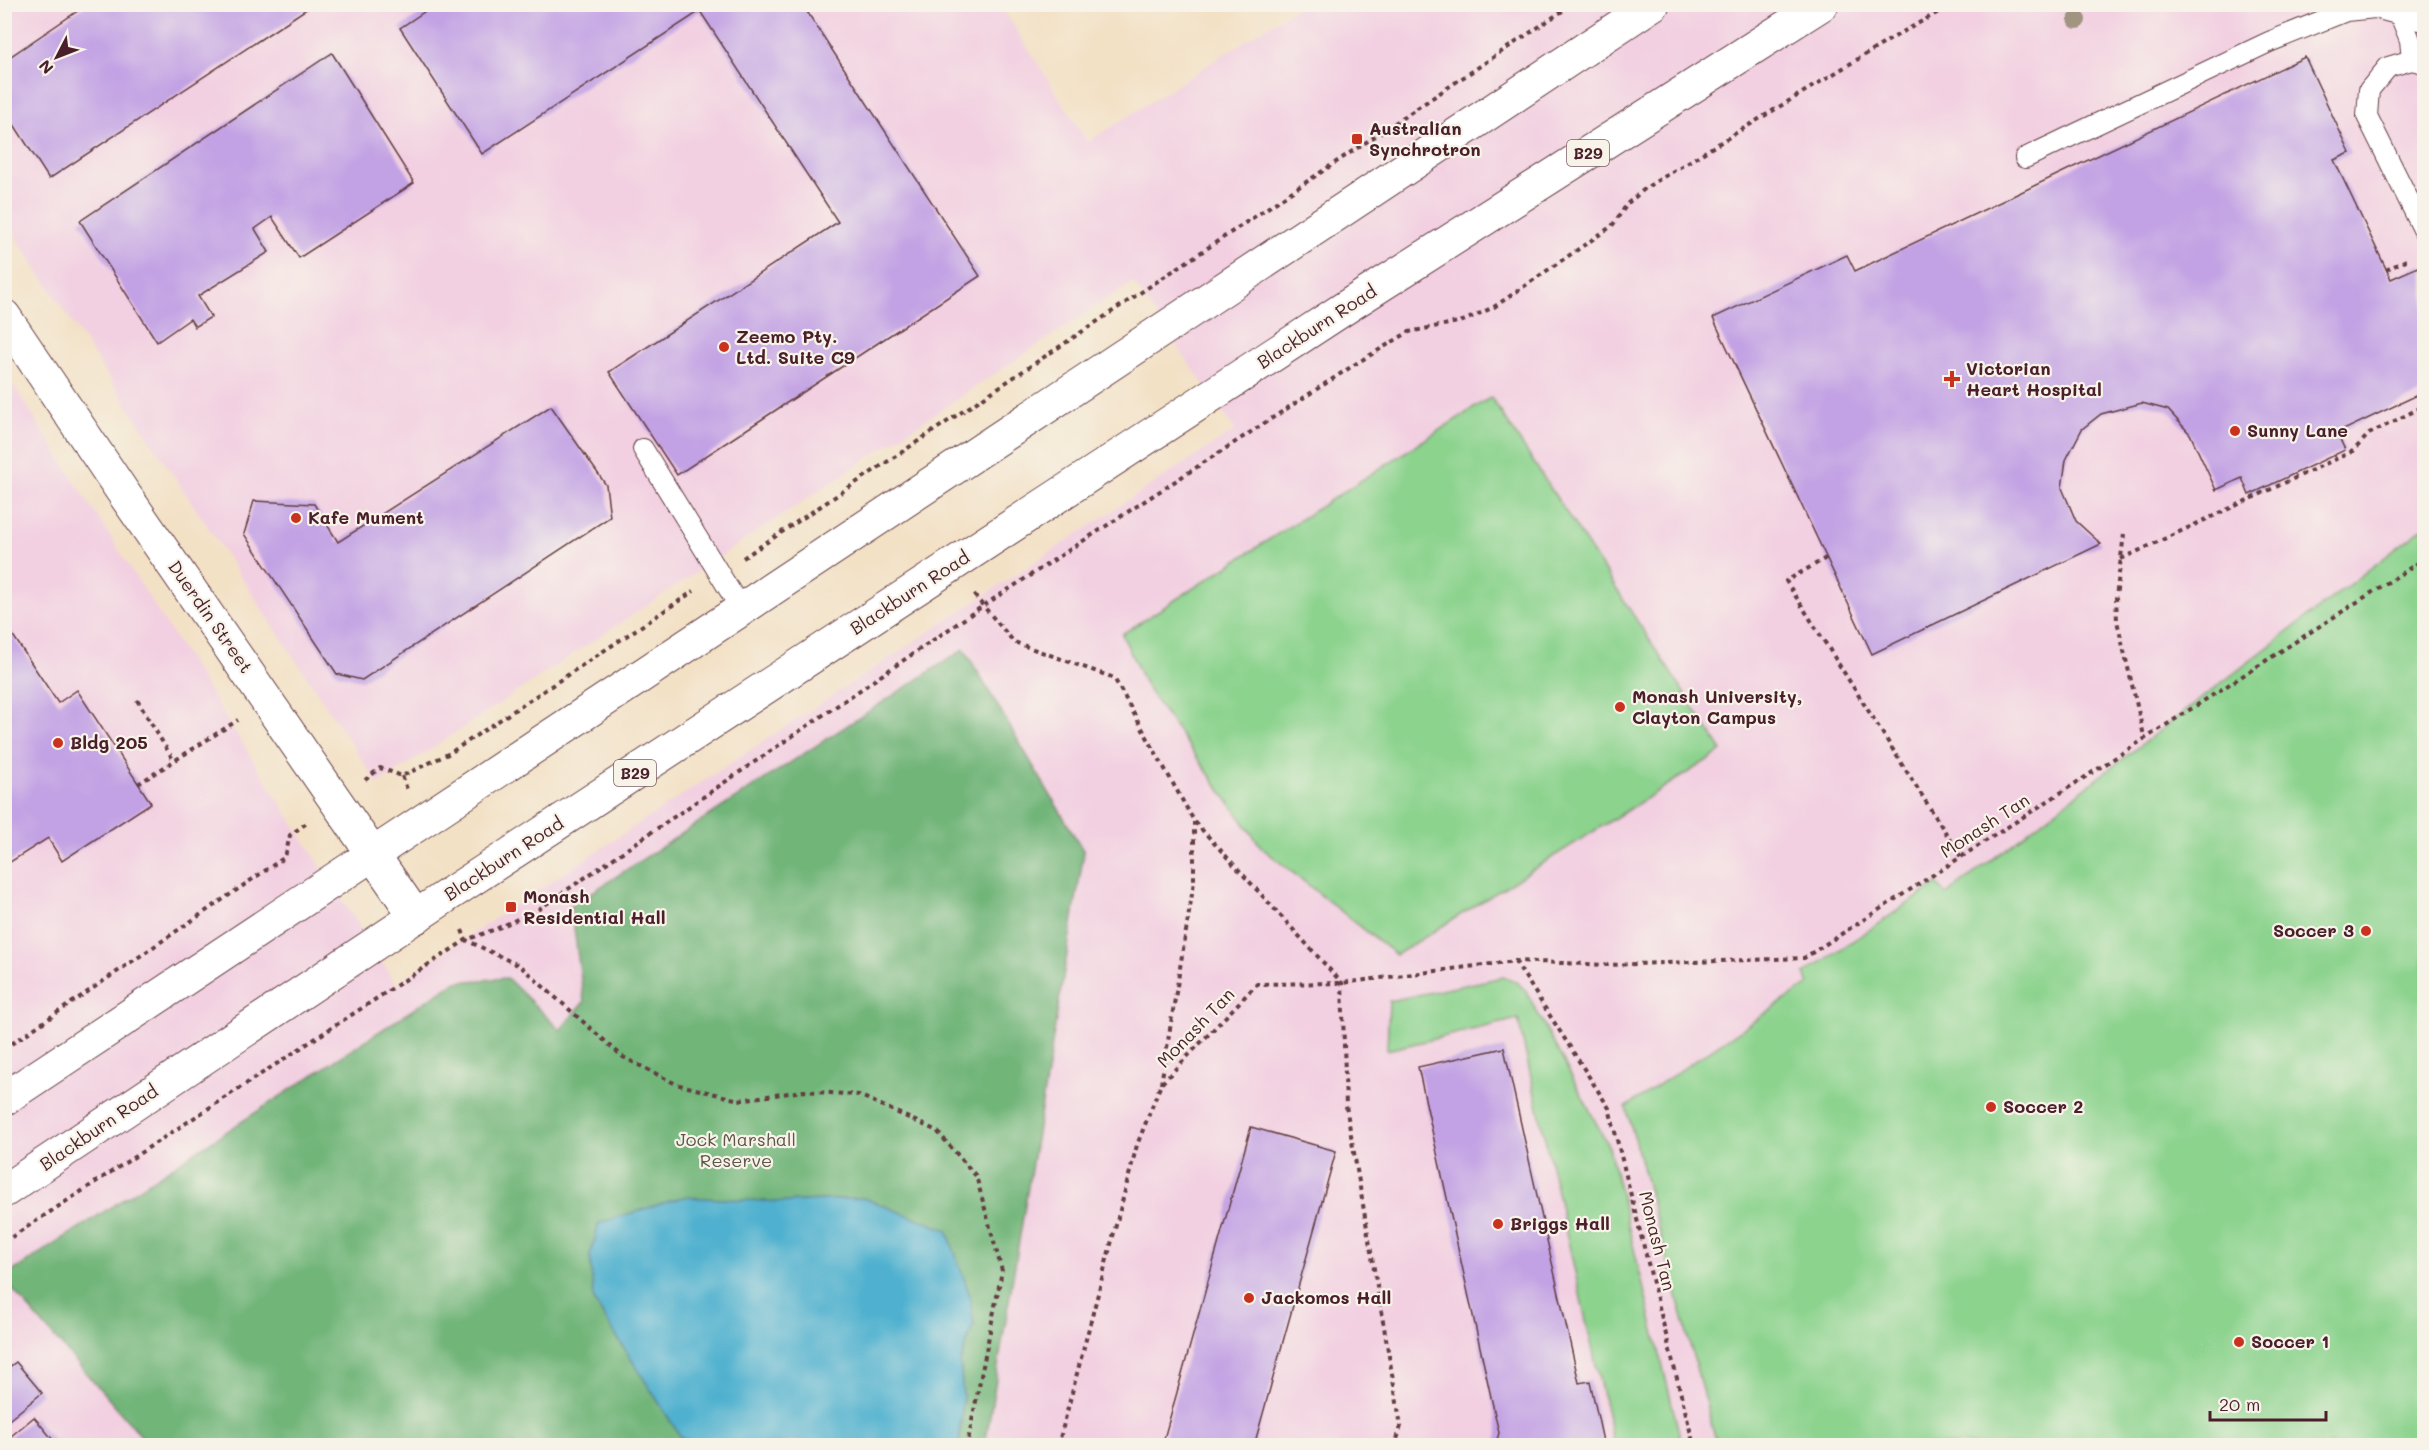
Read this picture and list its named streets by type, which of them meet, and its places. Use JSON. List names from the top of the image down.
{
  "streets": {
    "main road": ["B29", "Blackburn Road", "Duerdin Street"],
    "path": ["Monash Tan"]
  },
  "crossings": [
    ["Blackburn Road", "Duerdin Street"]
  ],
  "parks": ["Jock Marshall Reserve"],
  "places": {
    "transit": ["Australian Synchrotron", "Monash Residential Hall"],
    "other": [
      "Zeemo Pty. Ltd. Suite C9",
      "Sunny Lane",
      "Kafe Mument",
      "Monash University, Clayton Campus",
      "Bldg 205",
      "Soccer 3",
      "Soccer 2",
      "Briggs Hall",
      "Jackomos Hall",
      "Soccer 1"
    ],
    "health": ["Victorian Heart Hospital"]
  },
  "scale_bar": "20 m",
  "north": "bottom left"
}
